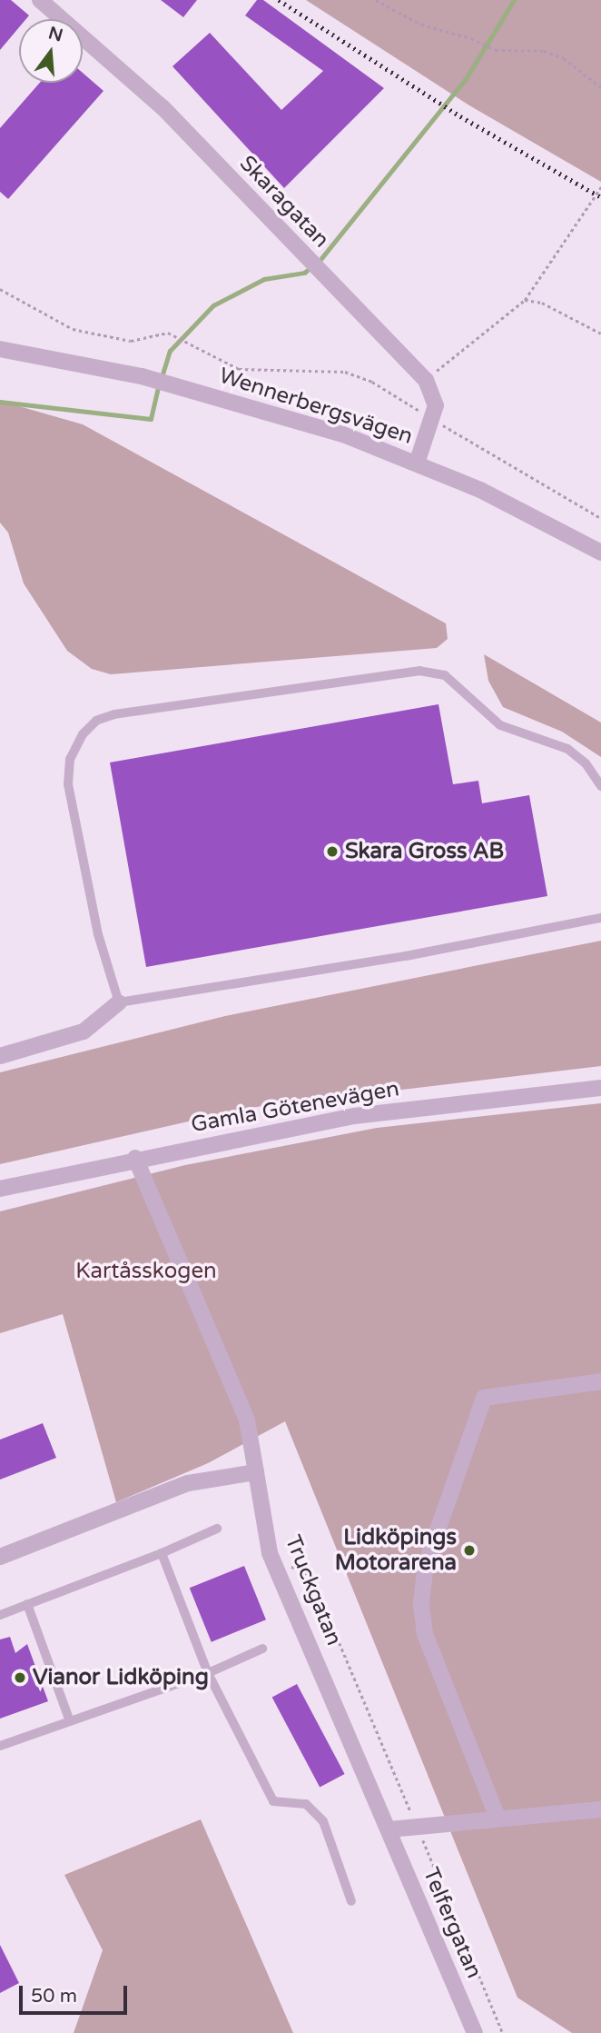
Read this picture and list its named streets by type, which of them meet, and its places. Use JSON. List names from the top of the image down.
{
  "streets": {
    "street": [
      "Skaragatan",
      "Wennerbergsvägen",
      "Gamla Götenevägen",
      "Truckgatan",
      "Telfergatan"
    ]
  },
  "crossings": [
    ["Skaragatan", "Wennerbergsvägen"],
    ["Gamla Götenevägen", "Truckgatan"],
    ["Truckgatan", "Telfergatan"]
  ],
  "parks": ["Kartåsskogen"],
  "places": ["Skara Gross AB", "Lidköpings Motorarena", "Vianor Lidköping"],
  "scale_bar": "50 m",
  "north": "top"
}
